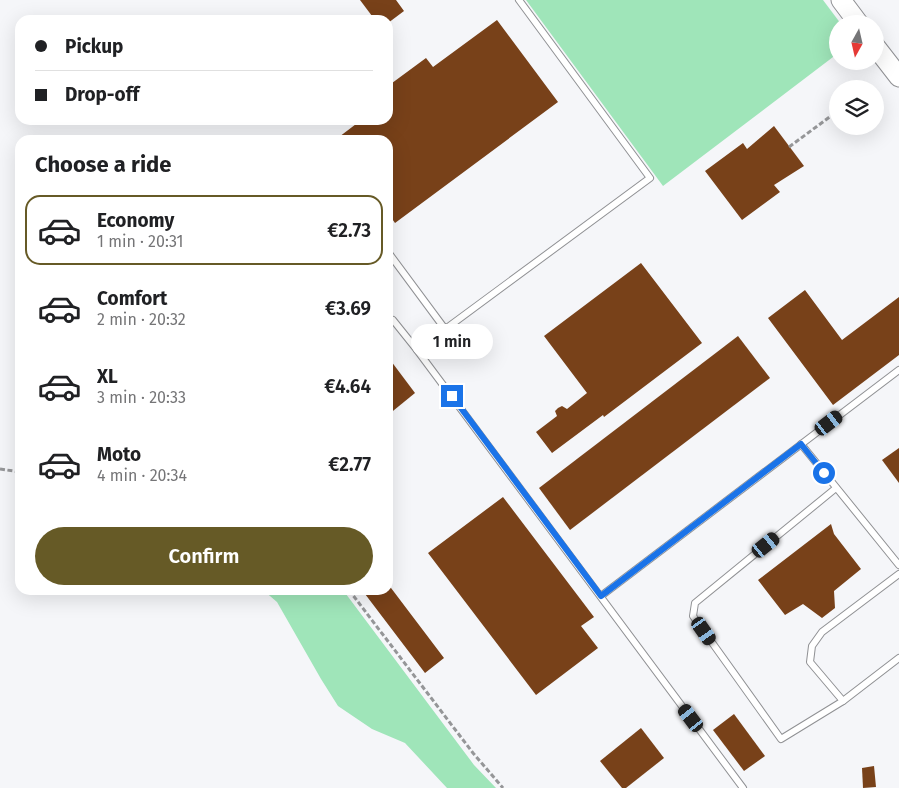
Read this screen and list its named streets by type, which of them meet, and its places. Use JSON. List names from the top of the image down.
{
  "north": "bottom",
  "page": {
    "banner": ["Pickup", "Drop-off"],
    "heading": "Choose a ride",
    "list": [
      {
        "name": "Economy",
        "note": "1 min · 20:31",
        "value": "€2.73"
      },
      {
        "name": "Comfort",
        "note": "2 min · 20:32",
        "value": "€3.69"
      },
      {
        "name": "XL",
        "note": "3 min · 20:33",
        "value": "€4.64"
      },
      {
        "name": "Moto",
        "note": "4 min · 20:34",
        "value": "€2.77"
      }
    ],
    "bubble": "1 min",
    "buttons": "Confirm"
  }
}
